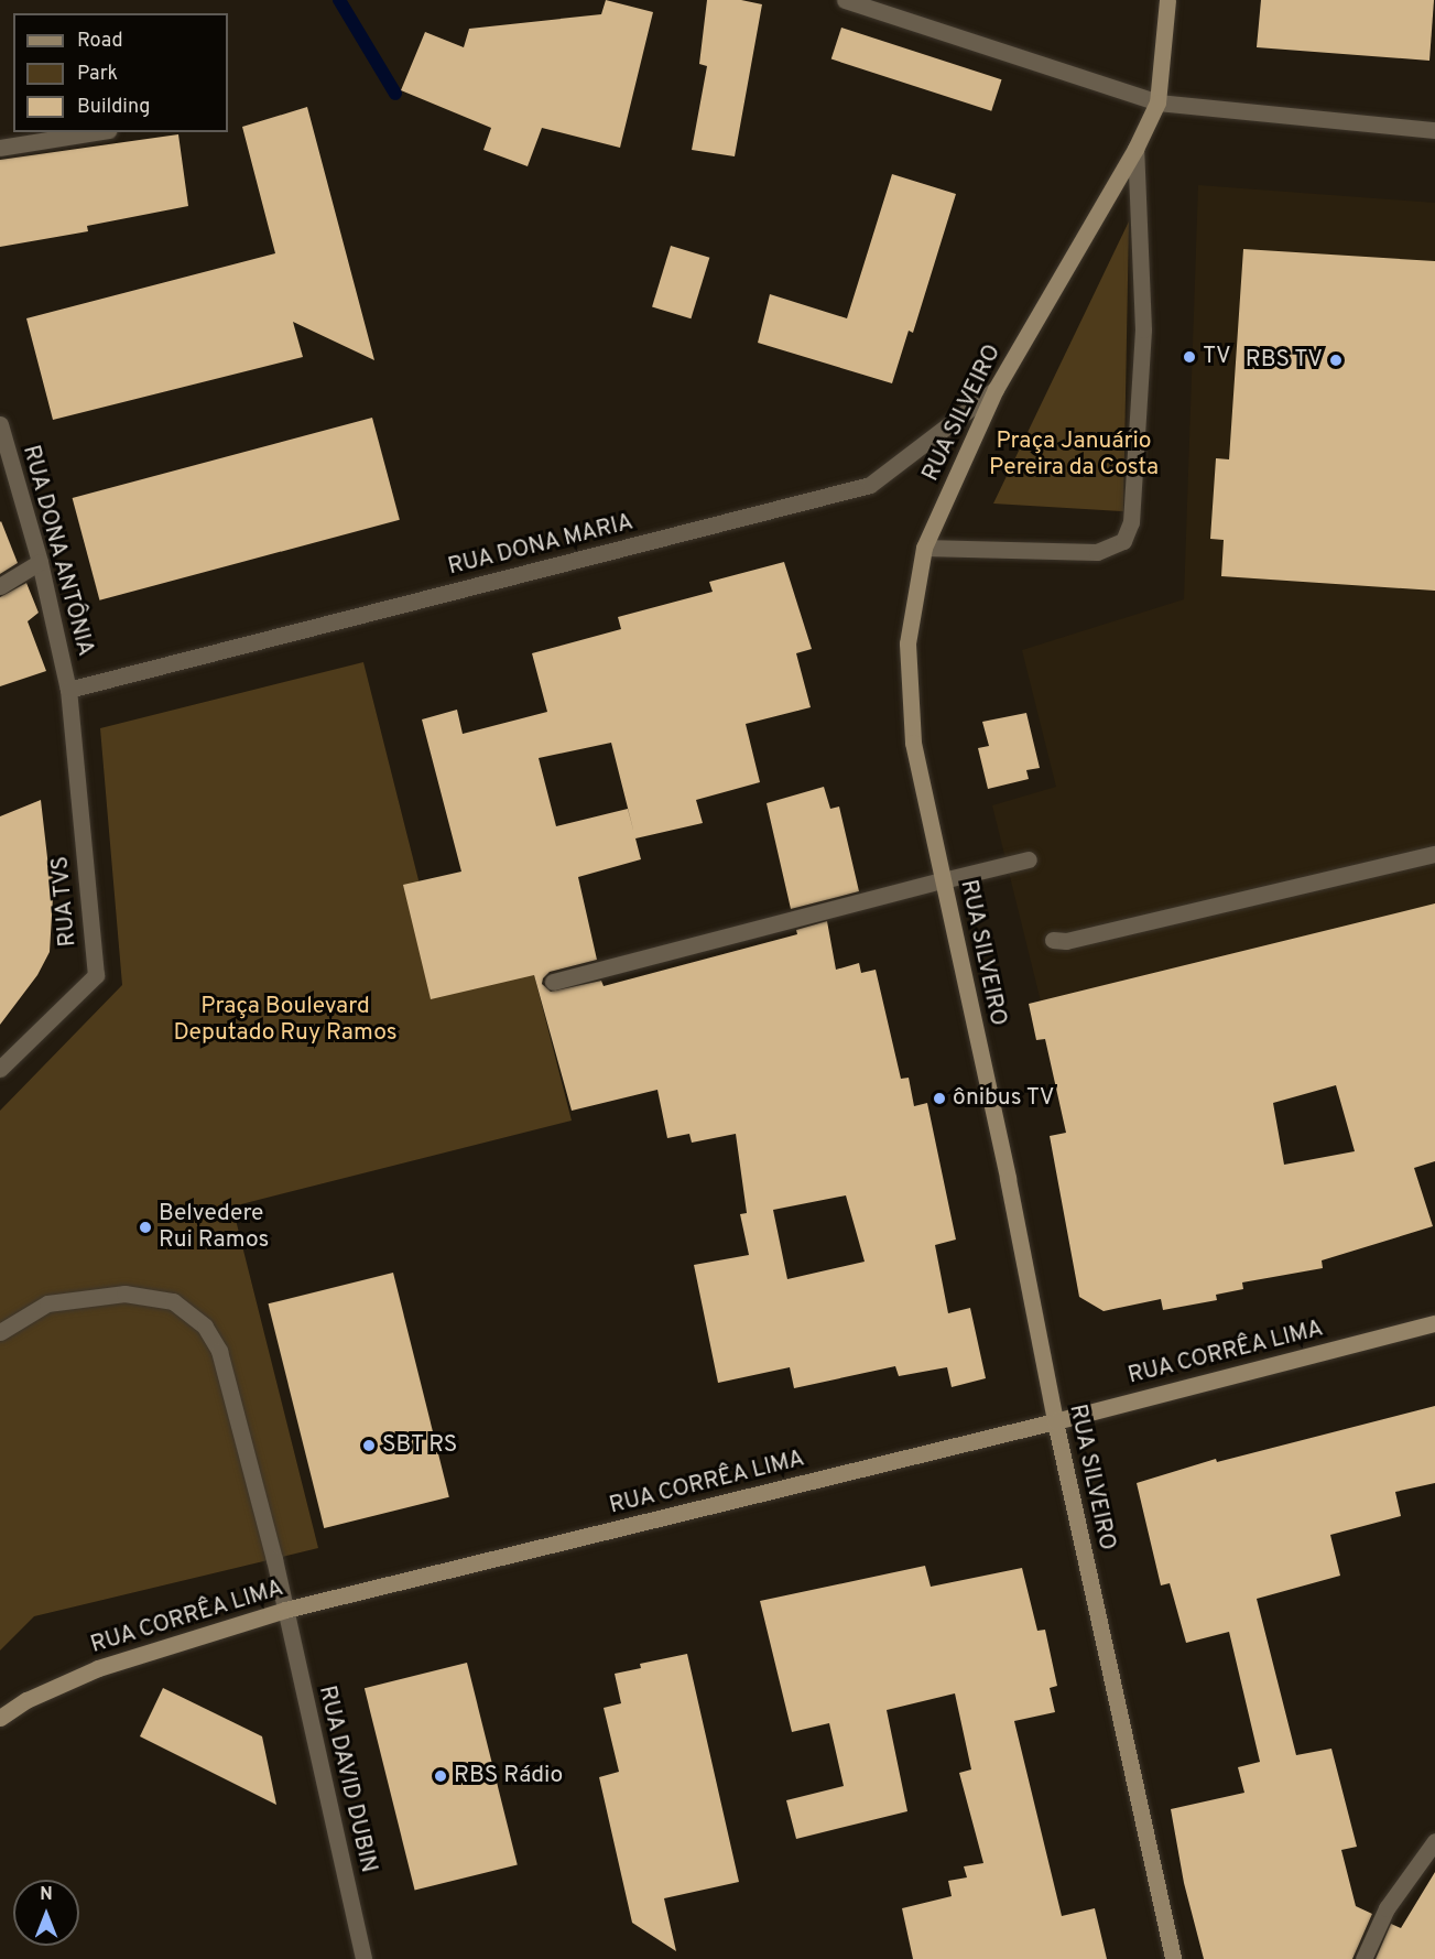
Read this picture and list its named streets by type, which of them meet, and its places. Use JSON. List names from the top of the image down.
{
  "streets": {
    "street": [
      "RUA SILVEIRO",
      "RUA DONA MARIA",
      "RUA DONA ANTÔNIA",
      "RUA TVS",
      "RUA CORRÊA LIMA",
      "RUA DAVID DUBIN"
    ]
  },
  "crossings": [
    ["RUA SILVEIRO", "RUA DONA MARIA"],
    ["RUA SILVEIRO", "RUA CORRÊA LIMA"],
    ["RUA DONA MARIA", "RUA DONA ANTÔNIA"],
    ["RUA DONA MARIA", "RUA TVS"],
    ["RUA DONA ANTÔNIA", "RUA TVS"],
    ["RUA CORRÊA LIMA", "RUA DAVID DUBIN"]
  ],
  "parks": ["Praça Januário Pereira da Costa", "Praça Boulevard Deputado Ruy Ramos"],
  "places": [
    "TV",
    "RBS TV",
    "ônibus TV",
    "Belvedere Rui Ramos",
    "SBT RS",
    "RBS Rádio"
  ],
  "legend": ["Road", "Park", "Building"],
  "north": "top"
}
